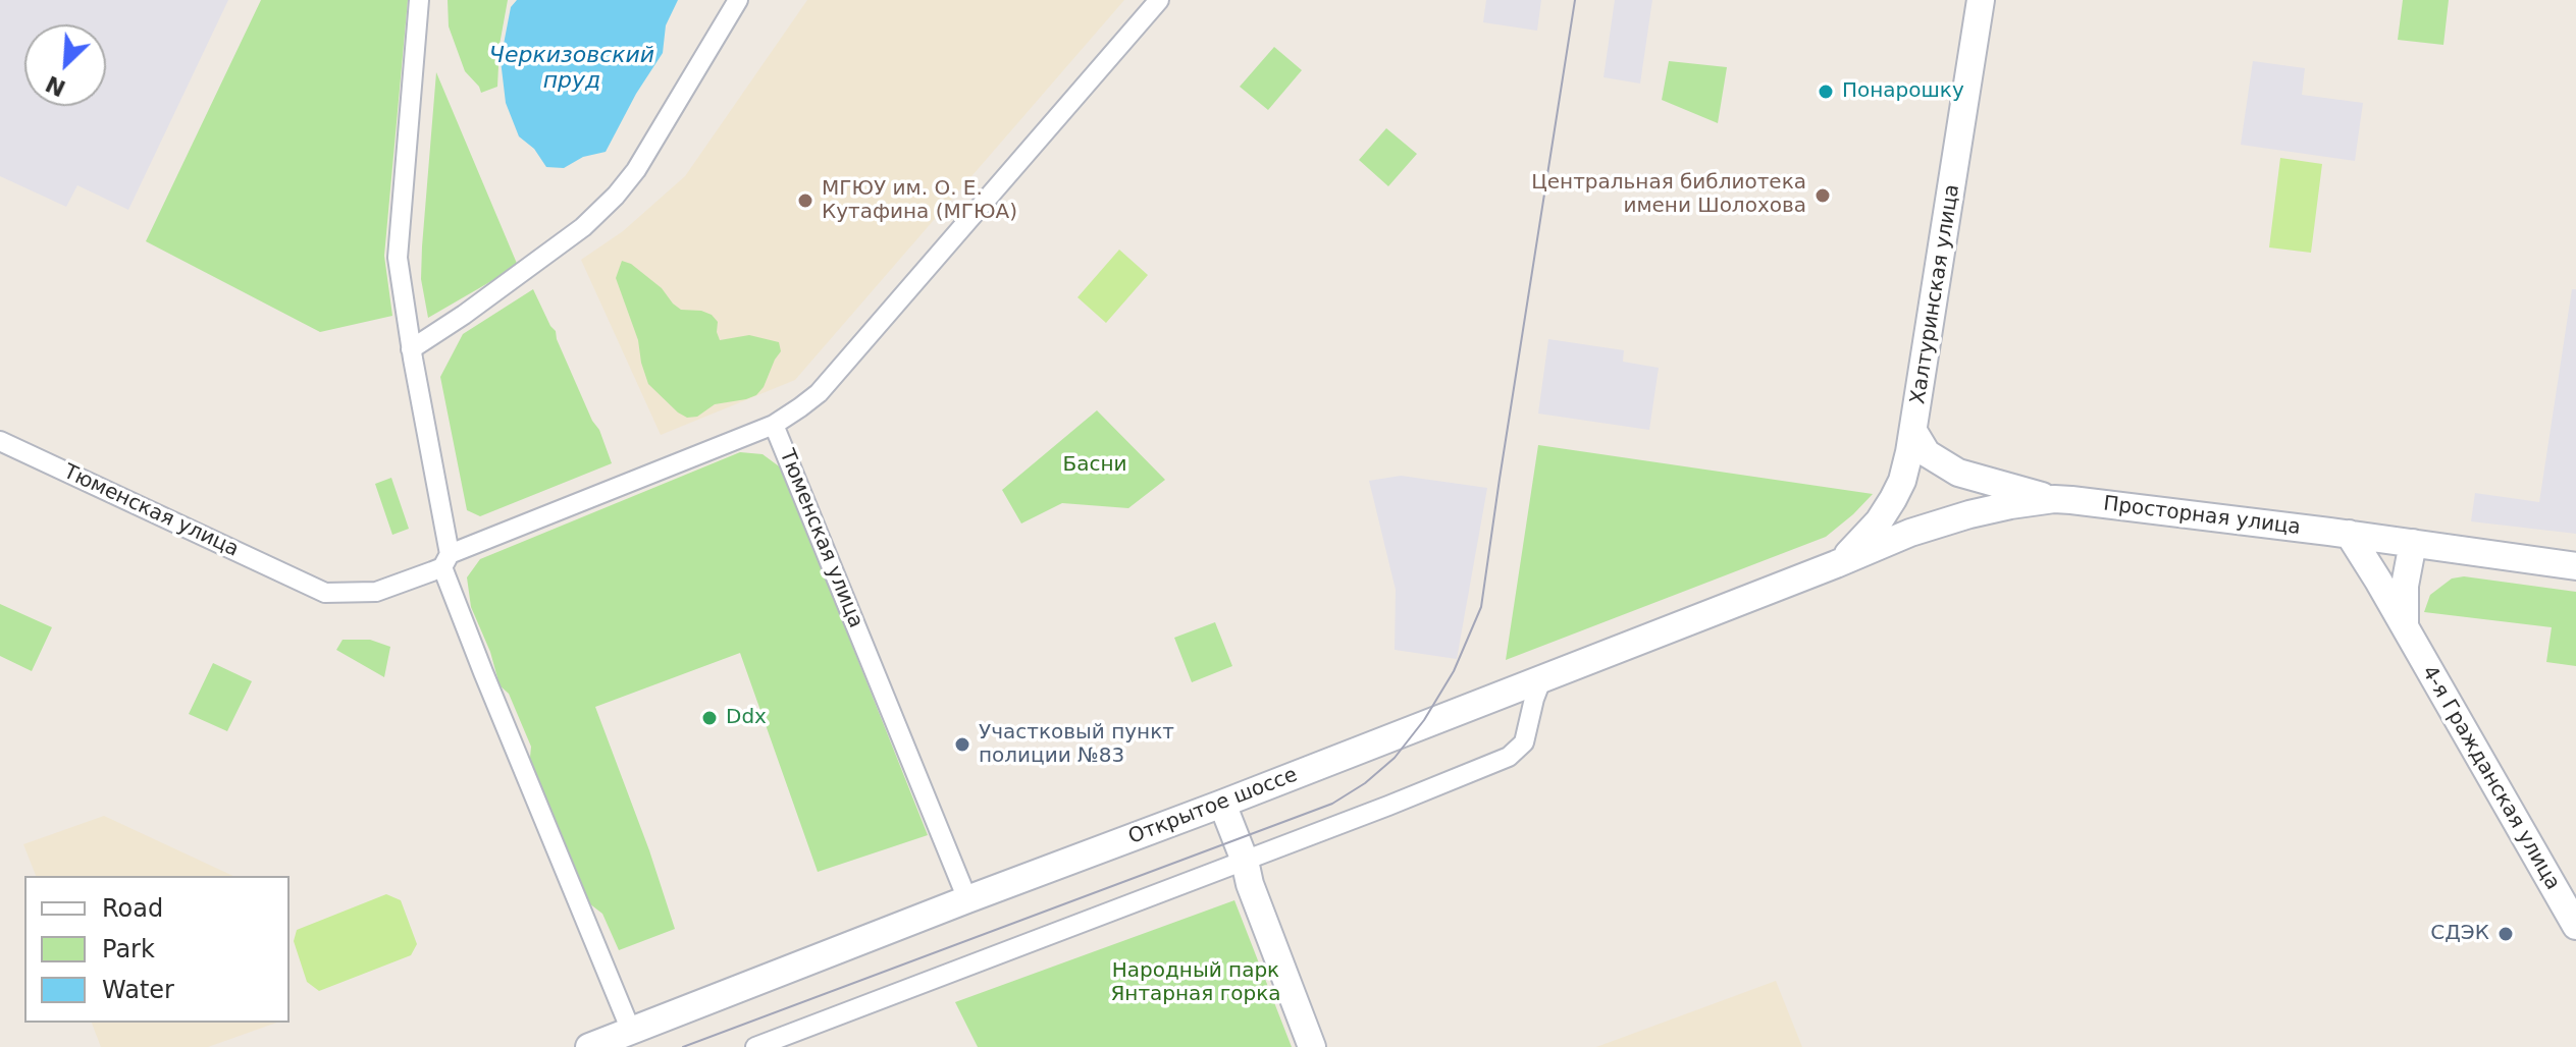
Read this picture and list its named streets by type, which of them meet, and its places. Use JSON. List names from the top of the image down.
{
  "streets": {
    "main road": [
      "Халтуринская улица",
      "Просторная улица",
      "4-я Гражданская улица",
      "Открытое шоссе"
    ],
    "street": ["Тюменская улица"]
  },
  "crossings": [
    ["Халтуринская улица", "Просторная улица"],
    ["Халтуринская улица", "Открытое шоссе"],
    ["Тюменская улица", "Открытое шоссе"],
    ["Просторная улица", "4-я Гражданская улица"],
    ["Просторная улица", "Открытое шоссе"]
  ],
  "water": ["Черкизовский пруд"],
  "parks": ["Басни", "Народный парк Янтарная горка"],
  "places": [
    "Понарошку",
    "Центральная библиотека имени Шолохова",
    "МГЮУ им. О. Е. Кутафина (МГЮА)",
    "Ddx",
    "Участковый пункт полиции №83",
    "СДЭК"
  ],
  "legend": ["Road", "Park", "Water"],
  "north": "bottom left"
}
